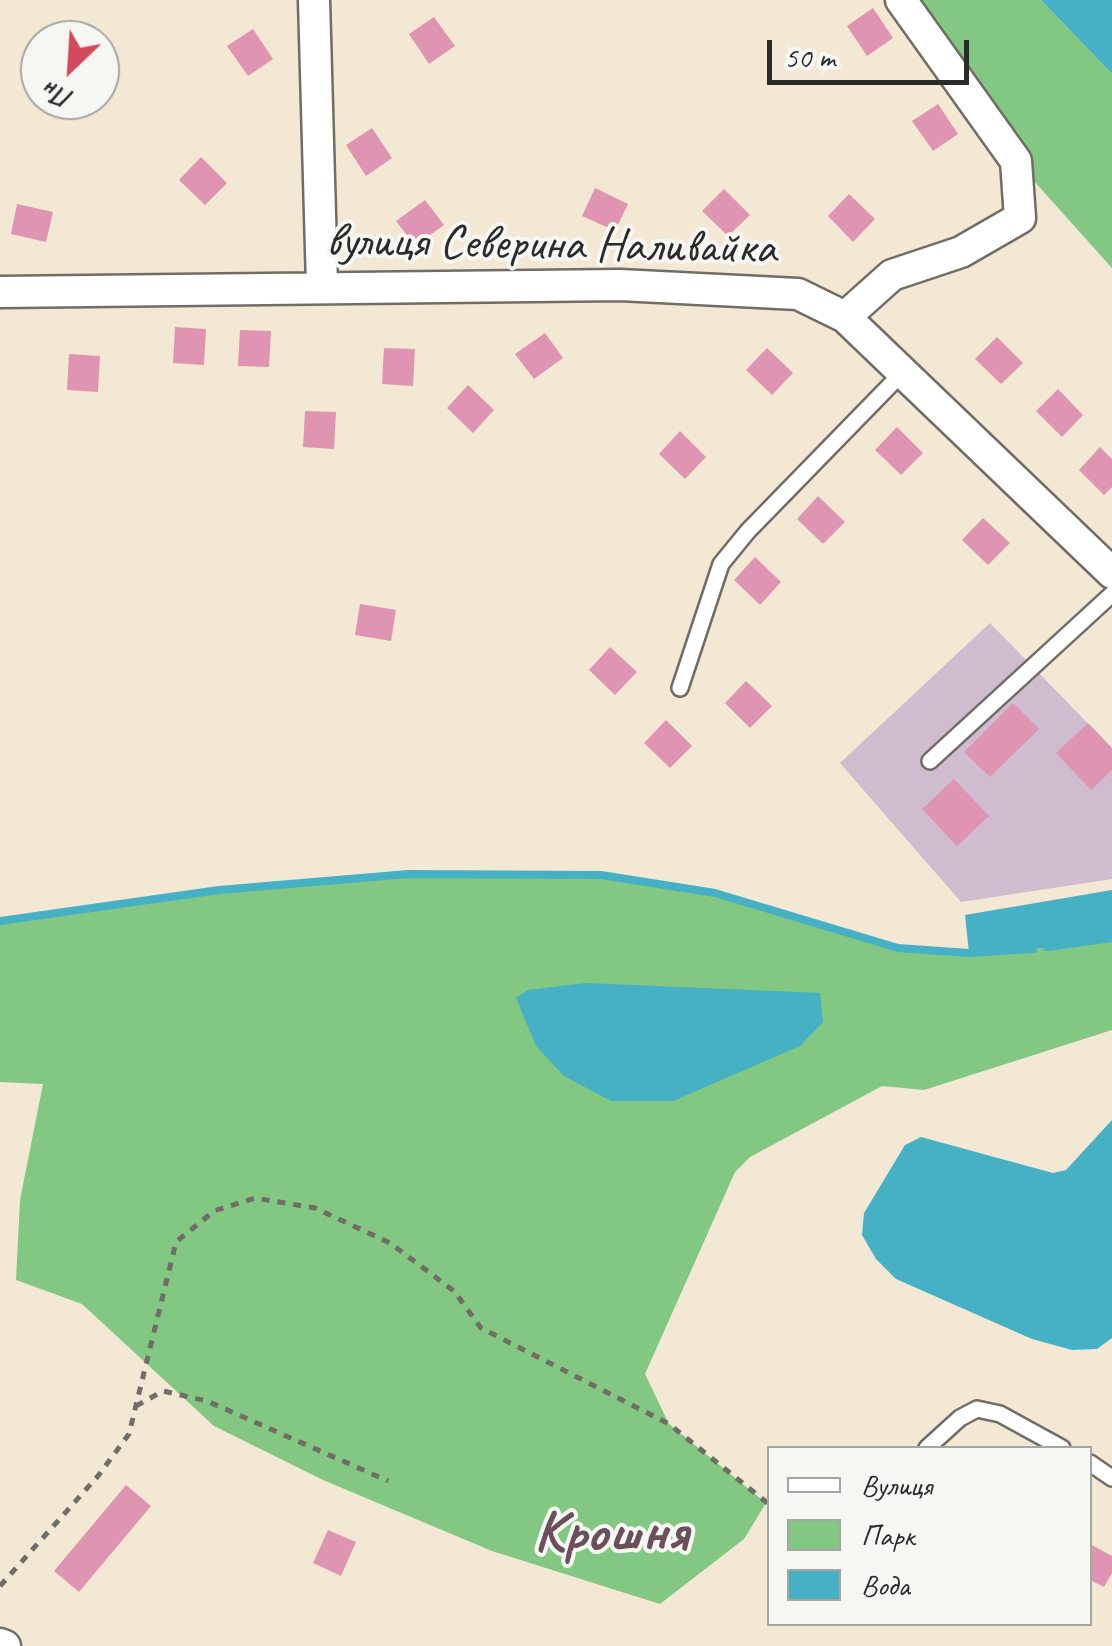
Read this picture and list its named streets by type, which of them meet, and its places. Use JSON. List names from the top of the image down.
{
  "streets": {
    "street": ["вулиця Северина Наливайка"]
  },
  "districts": ["Крошня"],
  "legend": ["Вулиця", "Парк", "Вода"],
  "scale_bar": "50 m",
  "north": "bottom left"
}
